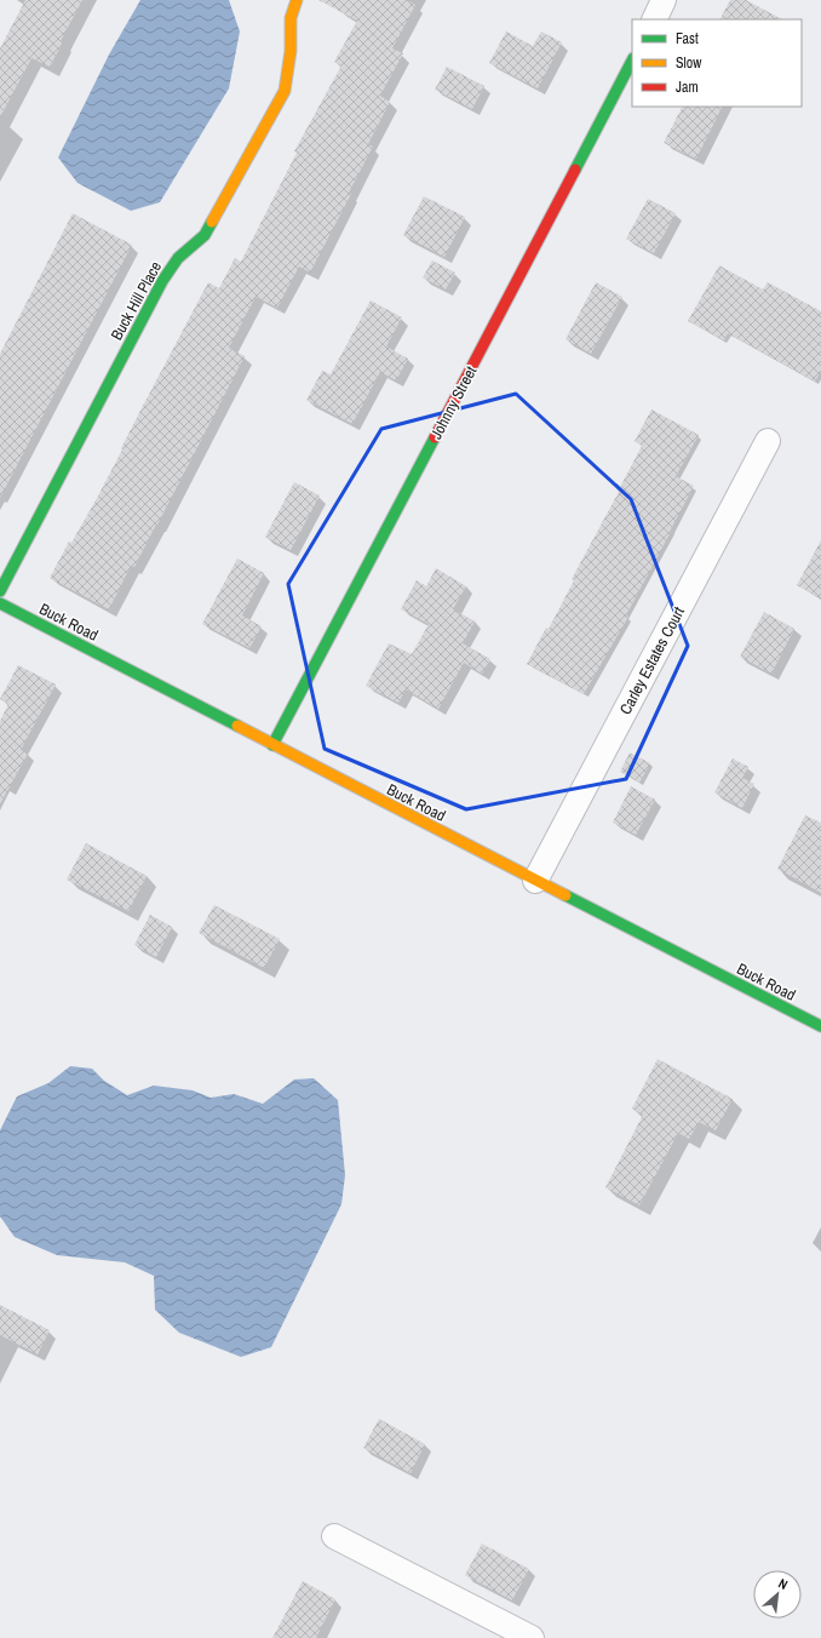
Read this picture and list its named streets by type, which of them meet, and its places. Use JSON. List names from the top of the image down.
{
  "streets": {
    "street": [
      "Buck Hill Place",
      "Johnny Street",
      "Buck Road",
      "Carley Estates Court"
    ]
  },
  "crossings": [
    ["Johnny Street", "Buck Road"],
    ["Buck Road", "Carley Estates Court"]
  ],
  "legend": ["Fast", "Slow", "Jam"],
  "north": "top right"
}
